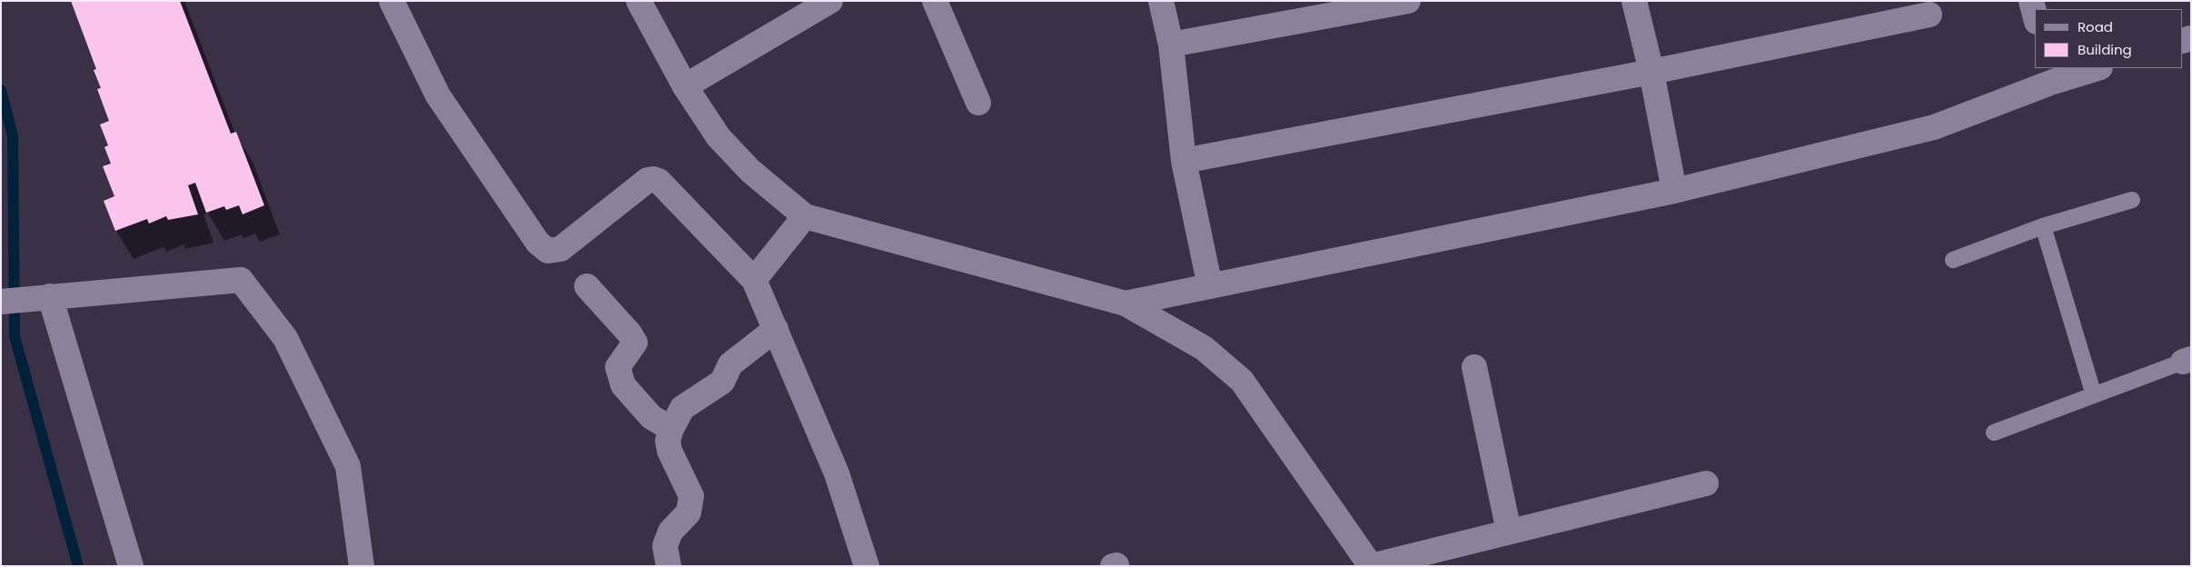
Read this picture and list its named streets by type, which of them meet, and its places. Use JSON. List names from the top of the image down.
{
  "legend": ["Road", "Building"]
}
